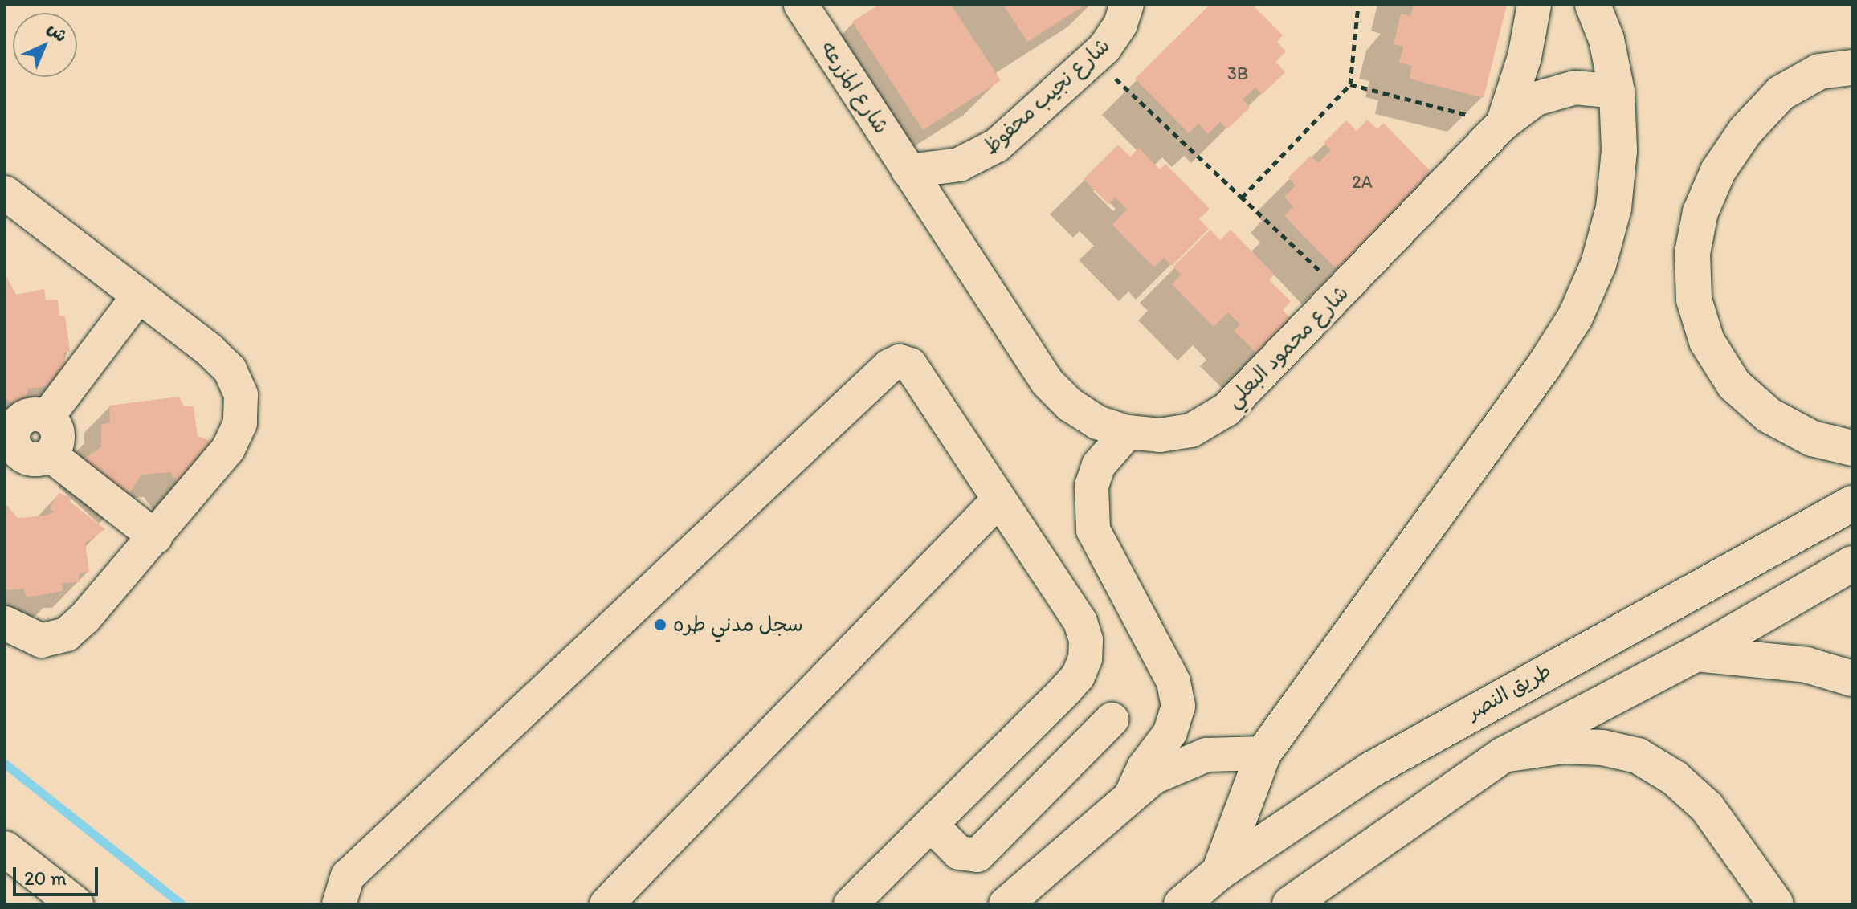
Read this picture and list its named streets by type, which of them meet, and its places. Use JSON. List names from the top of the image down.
{
  "streets": {
    "main road": ["طريق النصر"],
    "street": ["شارع المزرعه", "شارع نجيب محفوظ", "شارع محمود البعلي"]
  },
  "crossings": [
    ["شارع المزرعه", "شارع نجيب محفوظ"],
    ["شارع المزرعه", "شارع محمود البعلي"],
    ["شارع نجيب محفوظ", "شارع محمود البعلي"]
  ],
  "places": ["سجل مدني طره"],
  "house_numbers": ["3B", "2A"],
  "scale_bar": "20 m",
  "north": "top right"
}
